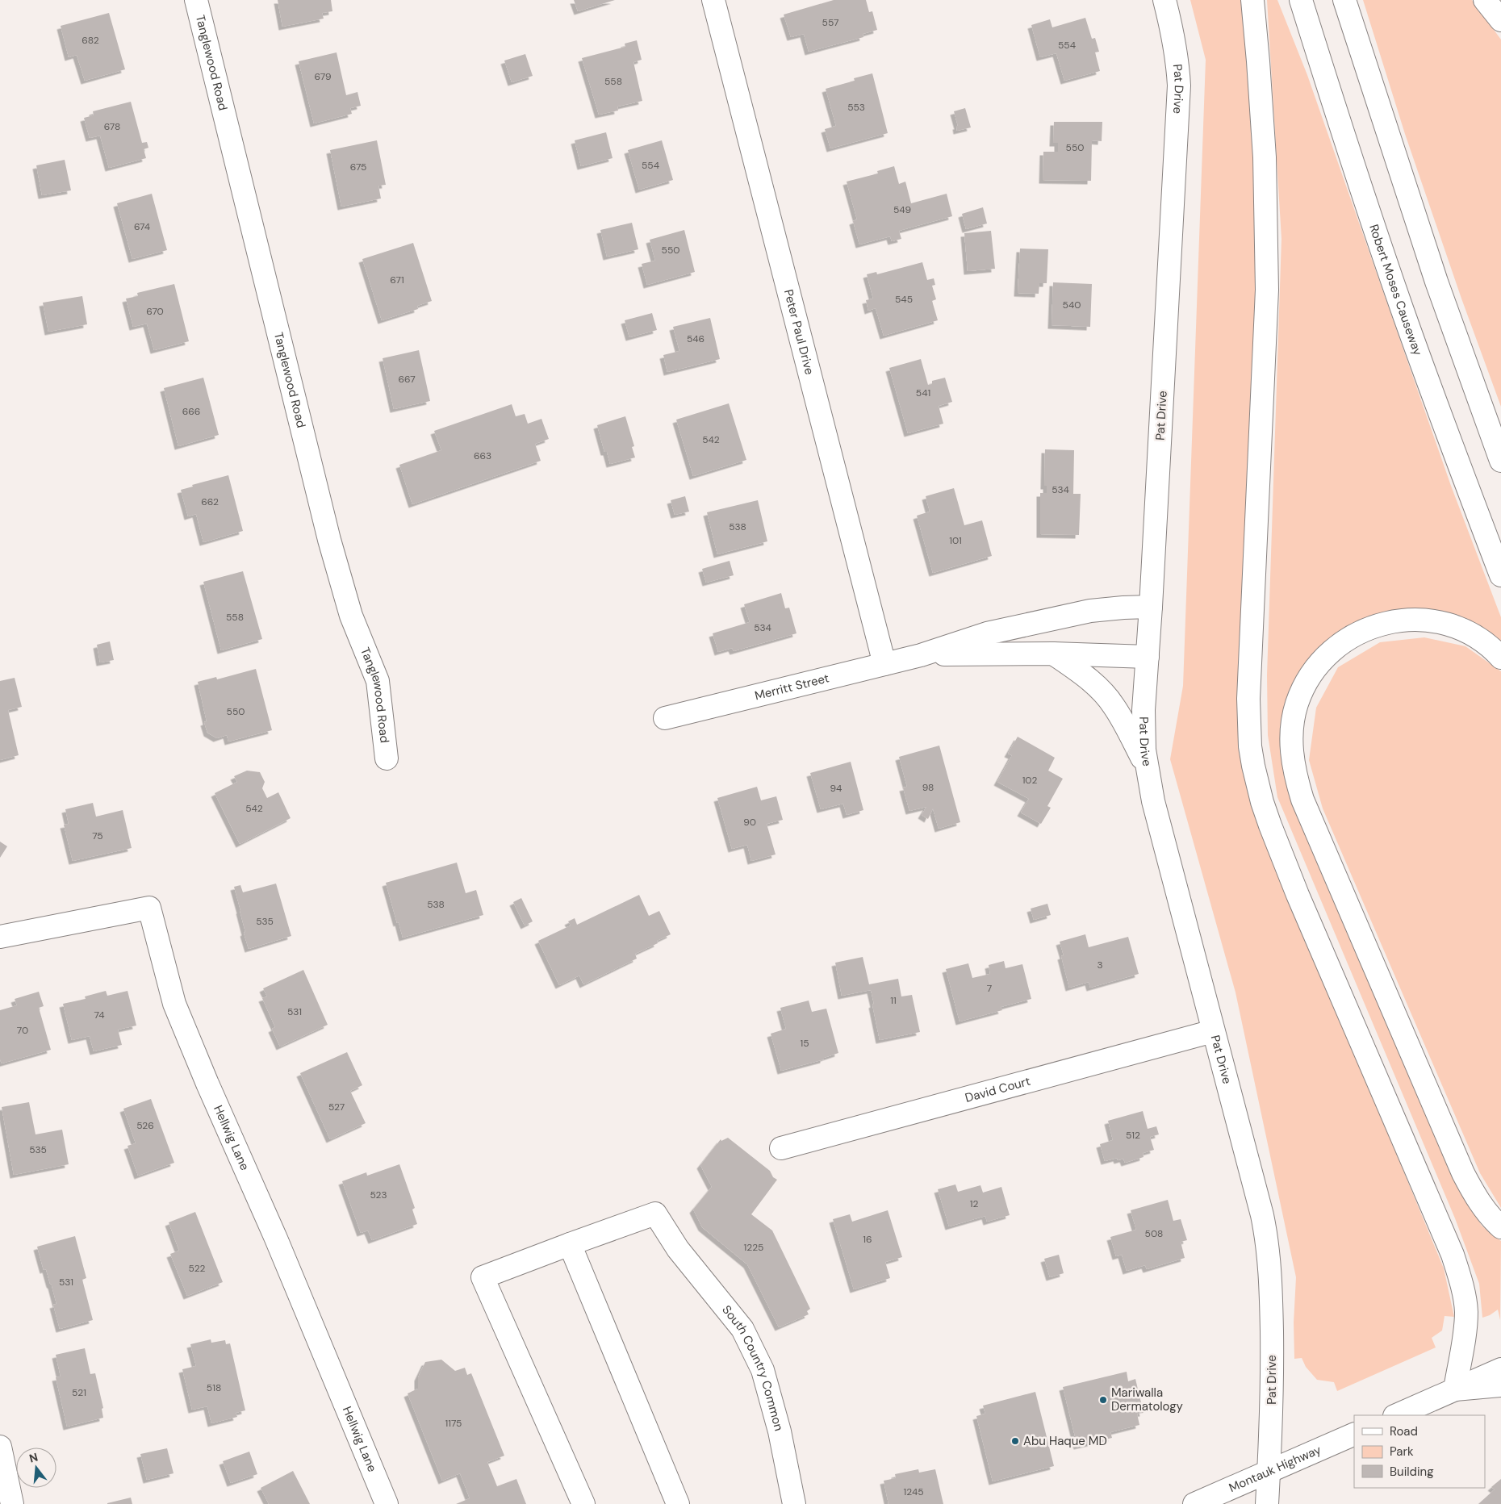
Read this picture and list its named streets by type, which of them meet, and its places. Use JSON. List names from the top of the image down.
{
  "streets": {
    "main road": [
      "Tanglewood Road",
      "Pat Drive",
      "Robert Moses Causeway",
      "Peter Paul Drive",
      "Merritt Street",
      "David Court",
      "Hellwig Lane",
      "South Country Common",
      "Montauk Highway"
    ]
  },
  "crossings": [
    ["Pat Drive", "Merritt Street"],
    ["Pat Drive", "David Court"],
    ["Pat Drive", "Montauk Highway"],
    ["Peter Paul Drive", "Merritt Street"]
  ],
  "places": ["Mariwalla Dermatology", "Abu Haque MD"],
  "house_numbers": [
    "557",
    "682",
    "554",
    "679",
    "558",
    "553",
    "678",
    "550",
    "554",
    "675",
    "549",
    "674",
    "550",
    "671",
    "545",
    "540",
    "670",
    "546",
    "667",
    "541",
    "666",
    "542",
    "663",
    "534",
    "662",
    "538",
    "101",
    "558",
    "534",
    "550",
    "102",
    "98",
    "94",
    "542",
    "90",
    "75",
    "538",
    "535",
    "3",
    "7",
    "11",
    "531",
    "74",
    "70",
    "15",
    "527",
    "526",
    "512",
    "535",
    "523",
    "12",
    "508",
    "16",
    "1225",
    "522",
    "531",
    "518",
    "521",
    "1175",
    "1245"
  ],
  "legend": ["Road", "Park", "Building"],
  "north": "top"
}
